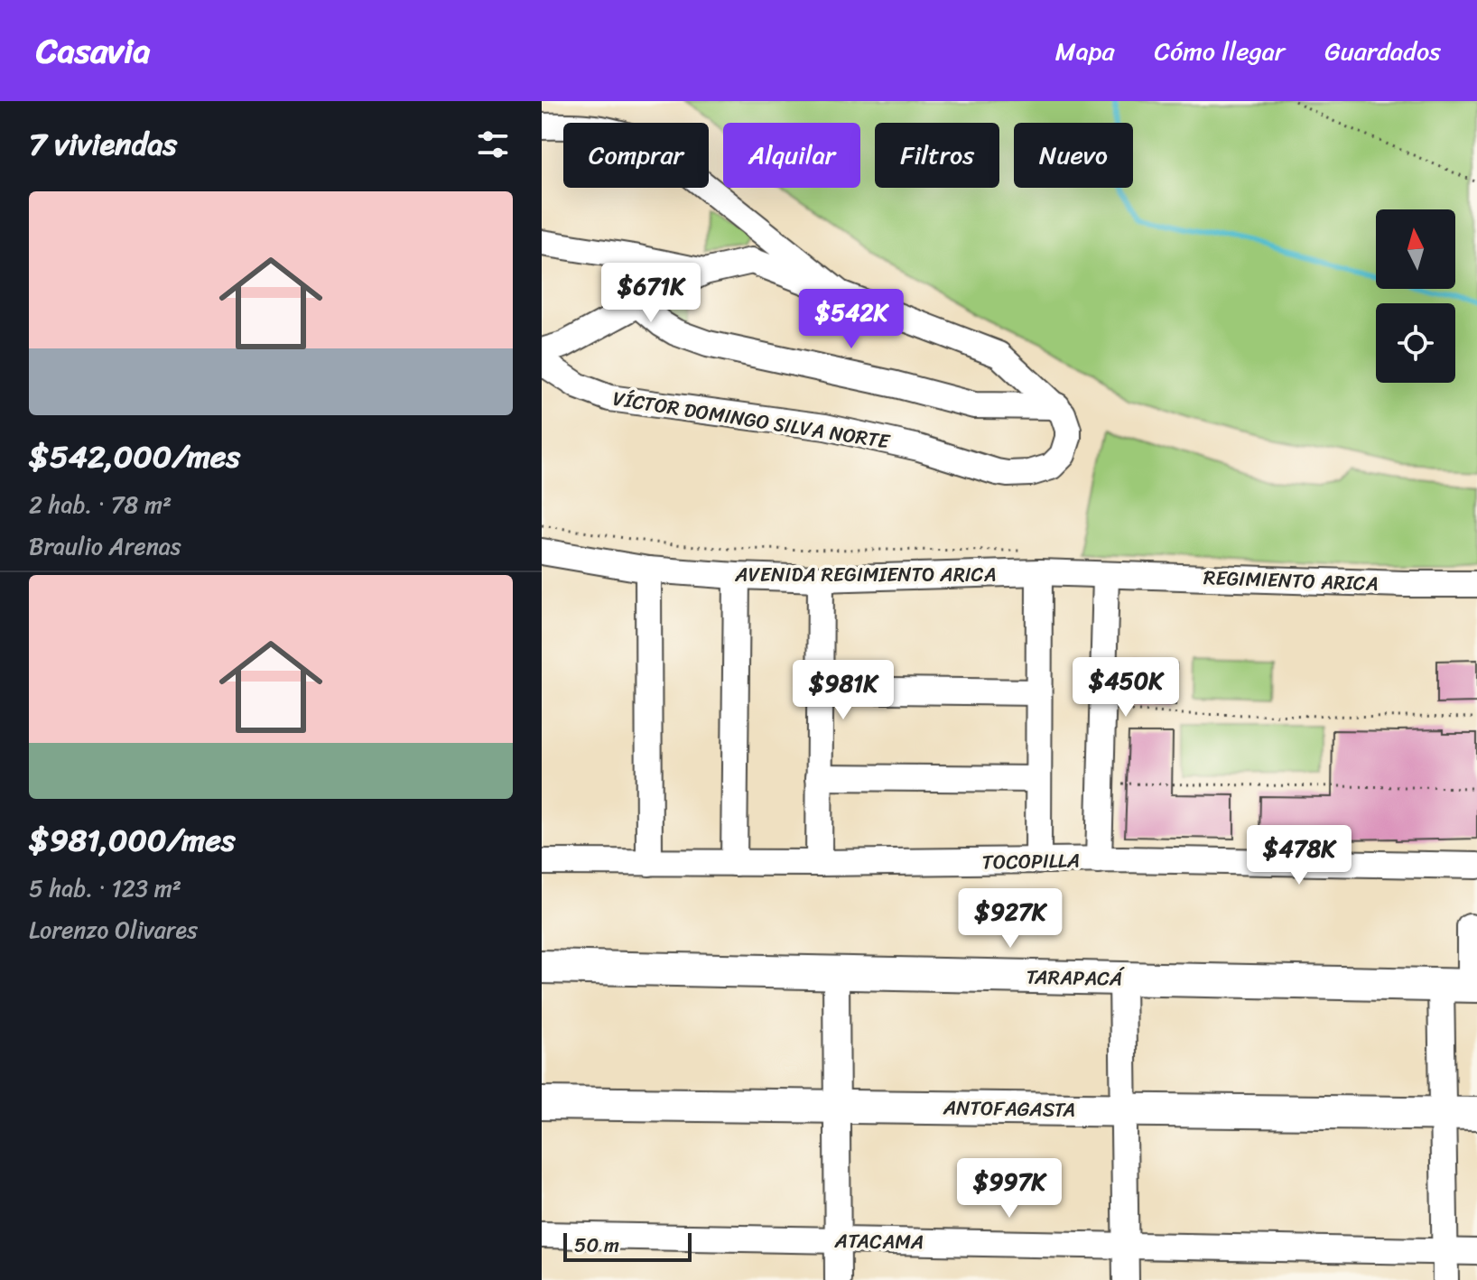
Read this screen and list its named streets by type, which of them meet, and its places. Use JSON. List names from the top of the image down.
{
  "streets": {
    "main road": ["TARAPACÁ", "ANTOFAGASTA"],
    "street": [
      "VÍCTOR DOMINGO SILVA NORTE",
      "AVENIDA REGIMIENTO ARICA",
      "REGIMIENTO ARICA",
      "TOCOPILLA",
      "ATACAMA"
    ]
  },
  "crossings": [
    ["AVENIDA REGIMIENTO ARICA", "REGIMIENTO ARICA"]
  ],
  "scale_bar": "50 m",
  "north": "top",
  "page": {
    "header": "Casavia",
    "nav": ["Mapa", "Cómo llegar", "Guardados"],
    "heading": "7 viviendas",
    "chip": [
      "Comprar",
      "Alquilar",
      "Filtros",
      "Nuevo"
    ],
    "list": [
      {
        "name": "$542,000/mes",
        "note": "2 hab. · 78 m² · Braulio Arenas"
      },
      {
        "name": "$981,000/mes",
        "note": "5 hab. · 123 m² · Lorenzo Olivares"
      }
    ],
    "price": [
      "$671K",
      "$542K",
      "$450K",
      "$981K",
      "$478K",
      "$927K",
      "$997K"
    ],
    "scale": "50 m"
  }
}
